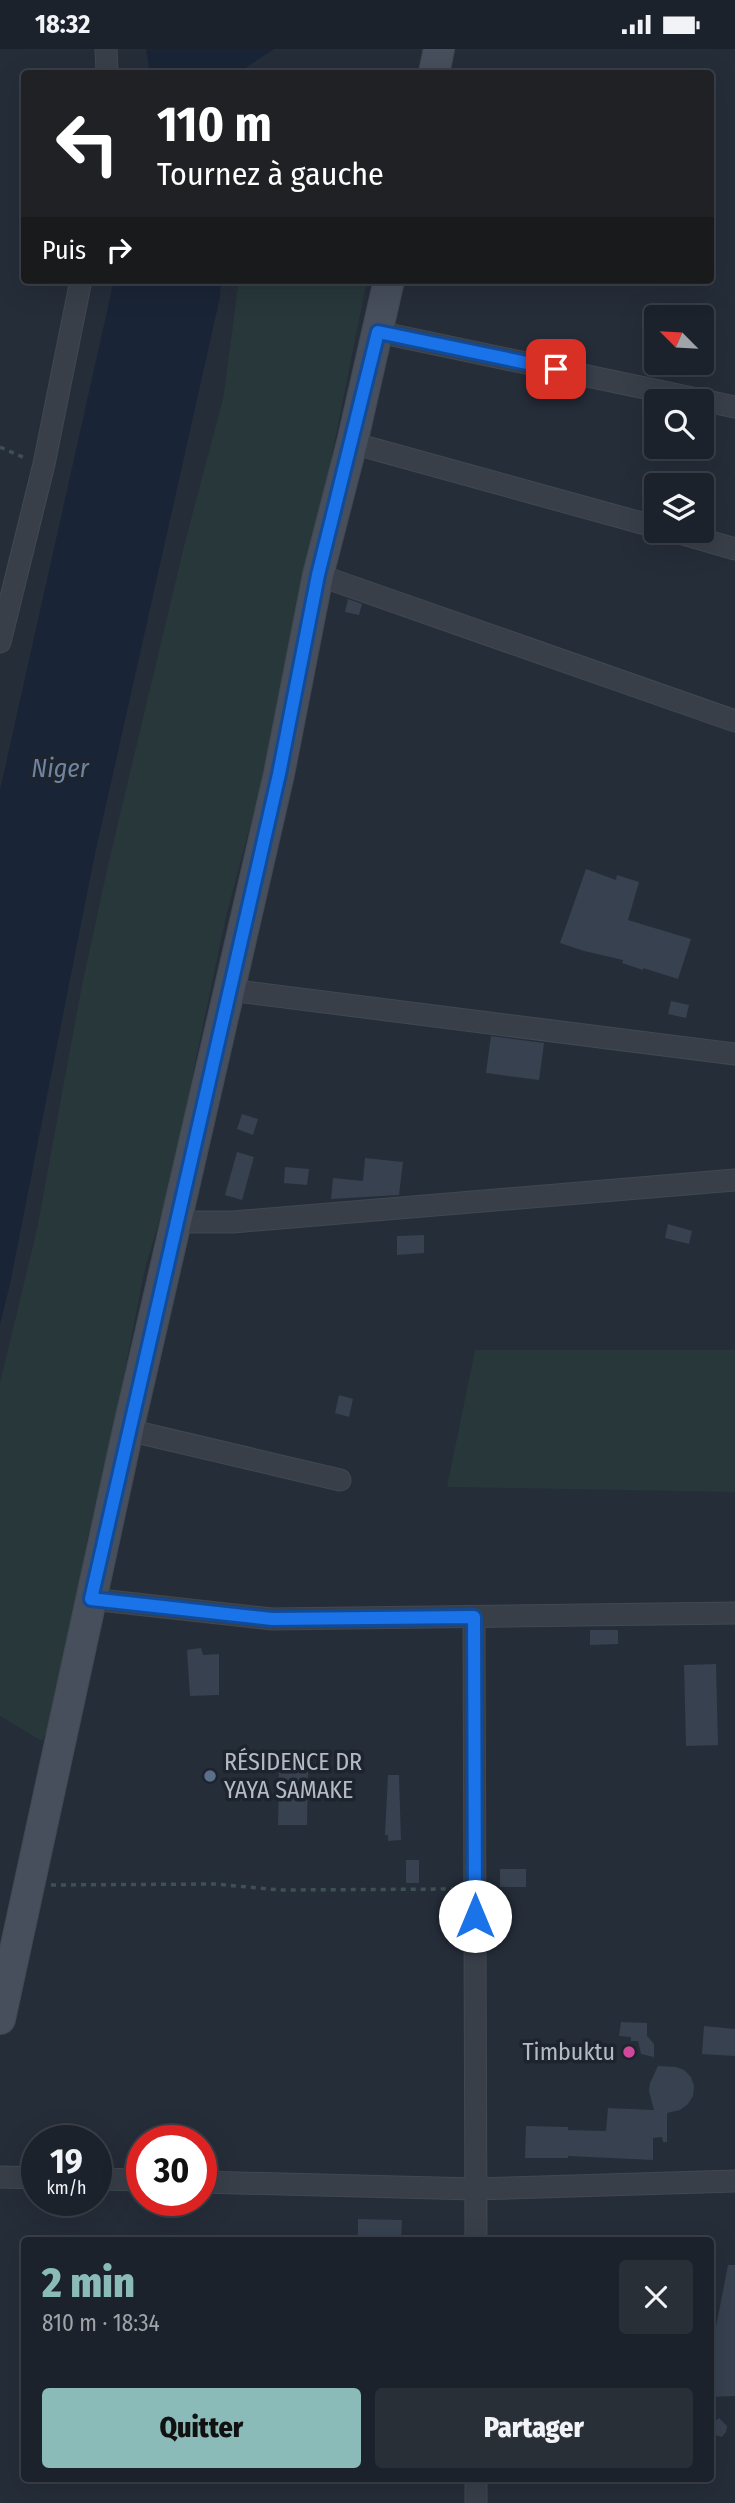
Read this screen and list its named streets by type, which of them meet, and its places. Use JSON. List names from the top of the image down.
{
  "water": ["Niger"],
  "places": ["RÉSIDENCE DR YAYA SAMAKE", "Timbuktu"],
  "north": "top left",
  "page": {
    "status": "18:32",
    "turn": ["110 m", "Tournez à gauche"],
    "then": "Puis",
    "speed": "19 km/h",
    "limit": "30",
    "heading": ["2 min", "810 m · 18:34"],
    "buttons": ["Quitter", "Partager"]
  }
}
